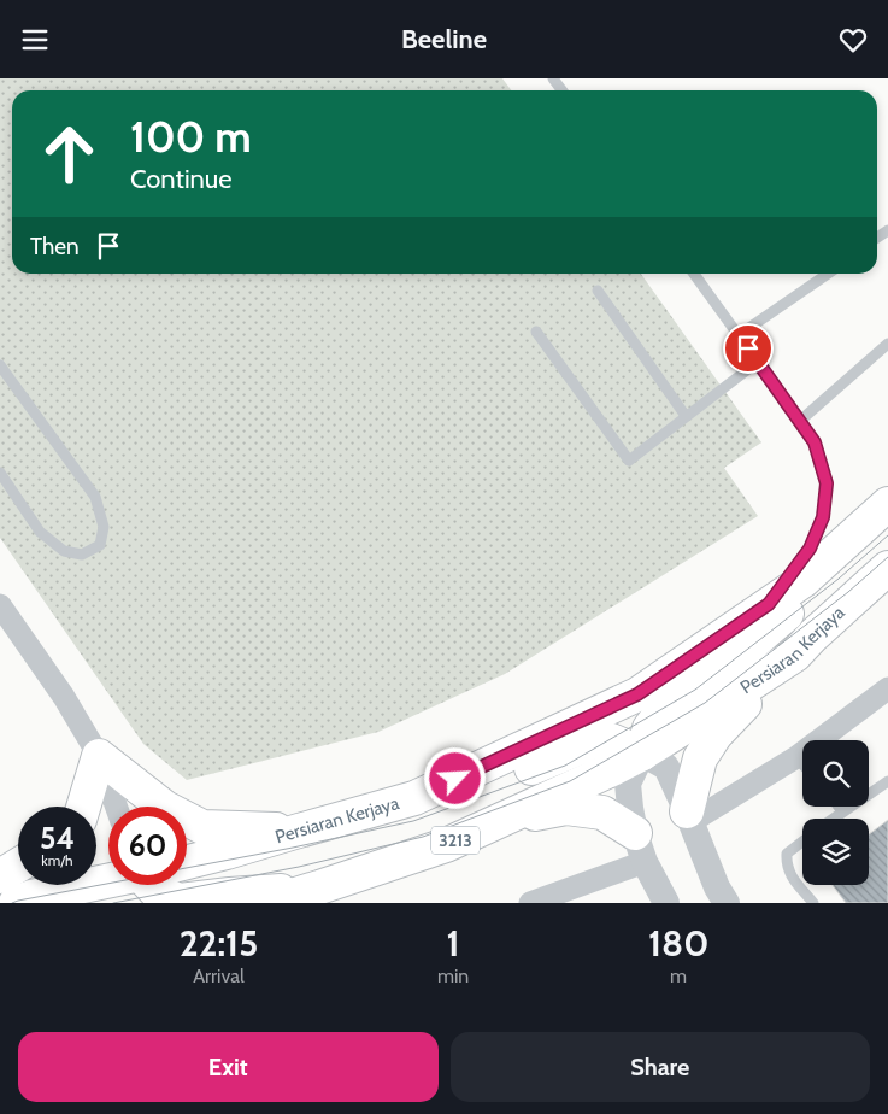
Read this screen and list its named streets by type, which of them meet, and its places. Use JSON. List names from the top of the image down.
{
  "streets": {
    "main road": ["Persiaran Kerjaya", "3213"]
  },
  "page": {
    "header": "Beeline",
    "turn": ["100 m", "Continue"],
    "then": "Then",
    "speed": "54 km/h",
    "limit": "60",
    "eta": [
      "22:15",
      "Arrival",
      "1",
      "min",
      "180",
      "m"
    ],
    "buttons": ["Exit", "Share"]
  }
}
